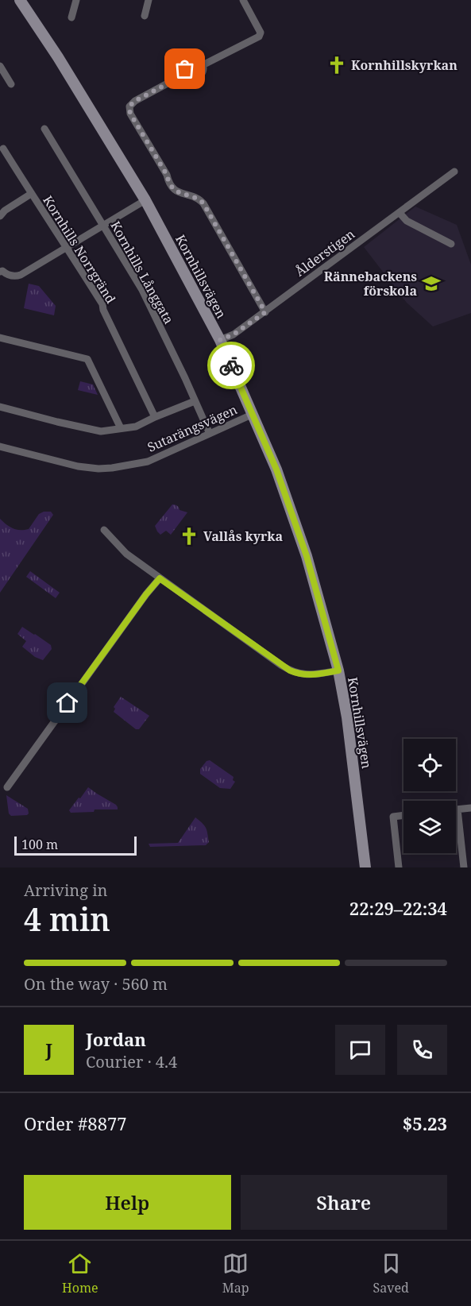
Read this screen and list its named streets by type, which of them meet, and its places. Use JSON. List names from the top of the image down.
{
  "streets": {
    "street": [
      "Kornhills Norrgränd",
      "Ålderstigen",
      "Kornhills Långgata",
      "Kornhillsvägen",
      "Sutarängsvägen"
    ]
  },
  "crossings": [
    ["Ålderstigen", "Kornhillsvägen"],
    ["Kornhills Långgata", "Sutarängsvägen"],
    ["Kornhillsvägen", "Sutarängsvägen"]
  ],
  "places": {
    "church": ["Kornhillskyrkan", "Vallås kyrka"],
    "school or university": ["Rännebackens förskola"]
  },
  "scale_bar": "100 m",
  "page": {
    "scale": "100 m",
    "heading": ["4 min", "Arriving in", "22:29–22:34"],
    "panel": [
      "Jordan",
      "Courier · 4.4",
      "Order #8877",
      "$5.23"
    ],
    "bar": "On the way · 560 m",
    "round": "J",
    "buttons": ["Help", "Share"],
    "tabs": ["Home", "Map", "Saved"]
  }
}
